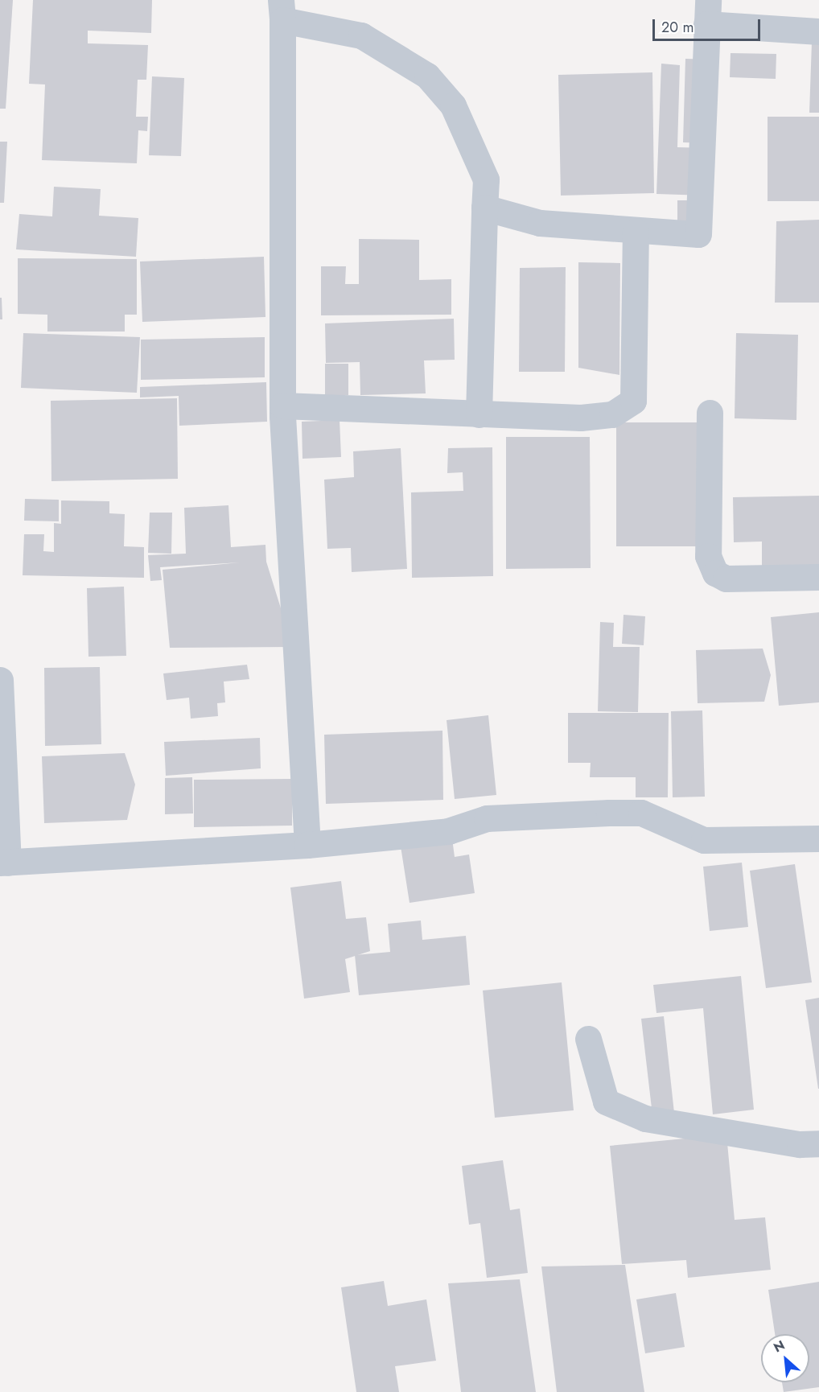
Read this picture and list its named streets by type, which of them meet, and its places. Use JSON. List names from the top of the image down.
{
  "scale_bar": "20 m",
  "north": "top left"
}
